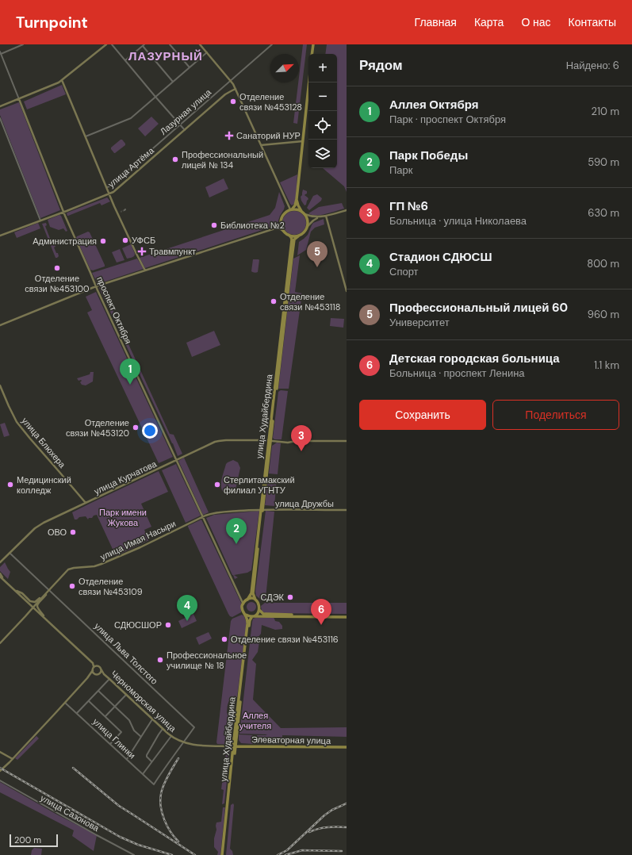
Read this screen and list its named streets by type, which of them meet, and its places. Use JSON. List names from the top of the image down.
{
  "streets": {
    "main road": [
      "улица Артёма",
      "проспект Октября",
      "улица Худайбердина",
      "улица Блюхера",
      "улица Курчатова",
      "улица Дружбы",
      "улица Имая Насыри",
      "Черноморская улица",
      "Элеваторная улица"
    ],
    "street": [
      "Лазурная улица",
      "улица Льва Толстого",
      "улица Глинки",
      "улица Сазонова"
    ]
  },
  "crossings": [
    ["улица Артёма", "проспект Октября"],
    ["проспект Октября", "улица Худайбердина"],
    ["проспект Октября", "улица Курчатова"],
    ["проспект Октября", "улица Имая Насыри"],
    ["улица Худайбердина", "улица Курчатова"],
    ["улица Худайбердина", "улица Дружбы"],
    ["улица Худайбердина", "улица Имая Насыри"],
    ["улица Худайбердина", "Черноморская улица"],
    ["улица Худайбердина", "Элеваторная улица"],
    ["улица Блюхера", "улица Курчатова"],
    ["улица Курчатова", "улица Льва Толстого"],
    ["улица Дружбы", "улица Имая Насыри"],
    ["улица Имая Насыри", "улица Льва Толстого"],
    ["улица Льва Толстого", "Черноморская улица"],
    ["улица Льва Толстого", "улица Глинки"],
    ["Черноморская улица", "улица Глинки"],
    ["Черноморская улица", "Элеваторная улица"]
  ],
  "districts": ["ЛАЗУРНЫЙ"],
  "parks": ["Парк имени Жукова", "Аллея учителя"],
  "places": {
    "other": [
      "Отделение связи №453128",
      "Профессиональный лицей № 134",
      "Библиотека №2",
      "УФСБ",
      "Администрация",
      "Отделение связи №453100",
      "Отделение связи №453118",
      "Отделение связи №453120",
      "Медицинский колледж",
      "Стерлитамакский филиал УГНТУ",
      "ОВО",
      "Отделение связи №453109",
      "СДЭК",
      "СДЮСШОР",
      "Отделение связи №453116",
      "Профессиональное училище № 18"
    ],
    "health": ["Санаторий НУР", "Травмпункт"]
  },
  "scale_bar": "200 m",
  "north": "top right",
  "page": {
    "header": "Turnpoint",
    "nav": [
      "Главная",
      "Карта",
      "О нас",
      "Контакты"
    ],
    "heading": ["Рядом", "Найдено: 6"],
    "map_buttons": ["+", "−"],
    "list": [
      {
        "mark": "1",
        "name": "Аллея Октября",
        "note": "Парк · проспект Октября",
        "value": "210 m"
      },
      {
        "mark": "2",
        "name": "Парк Победы",
        "note": "Парк",
        "value": "590 m"
      },
      {
        "mark": "3",
        "name": "ГП №6",
        "note": "Больница · улица Николаева",
        "value": "630 m"
      },
      {
        "mark": "4",
        "name": "Стадион СДЮСШ",
        "note": "Спорт",
        "value": "800 m"
      },
      {
        "mark": "5",
        "name": "Профессиональный лицей 60",
        "note": "Университет",
        "value": "960 m"
      },
      {
        "mark": "6",
        "name": "Детская городская больница",
        "note": "Больница · проспект Ленина",
        "value": "1.1 km"
      }
    ],
    "pins": [
      "5",
      "1",
      "3",
      "2",
      "4",
      "6"
    ],
    "buttons": ["Сохранить", "Поделиться"],
    "scale": "200 m"
  }
}
